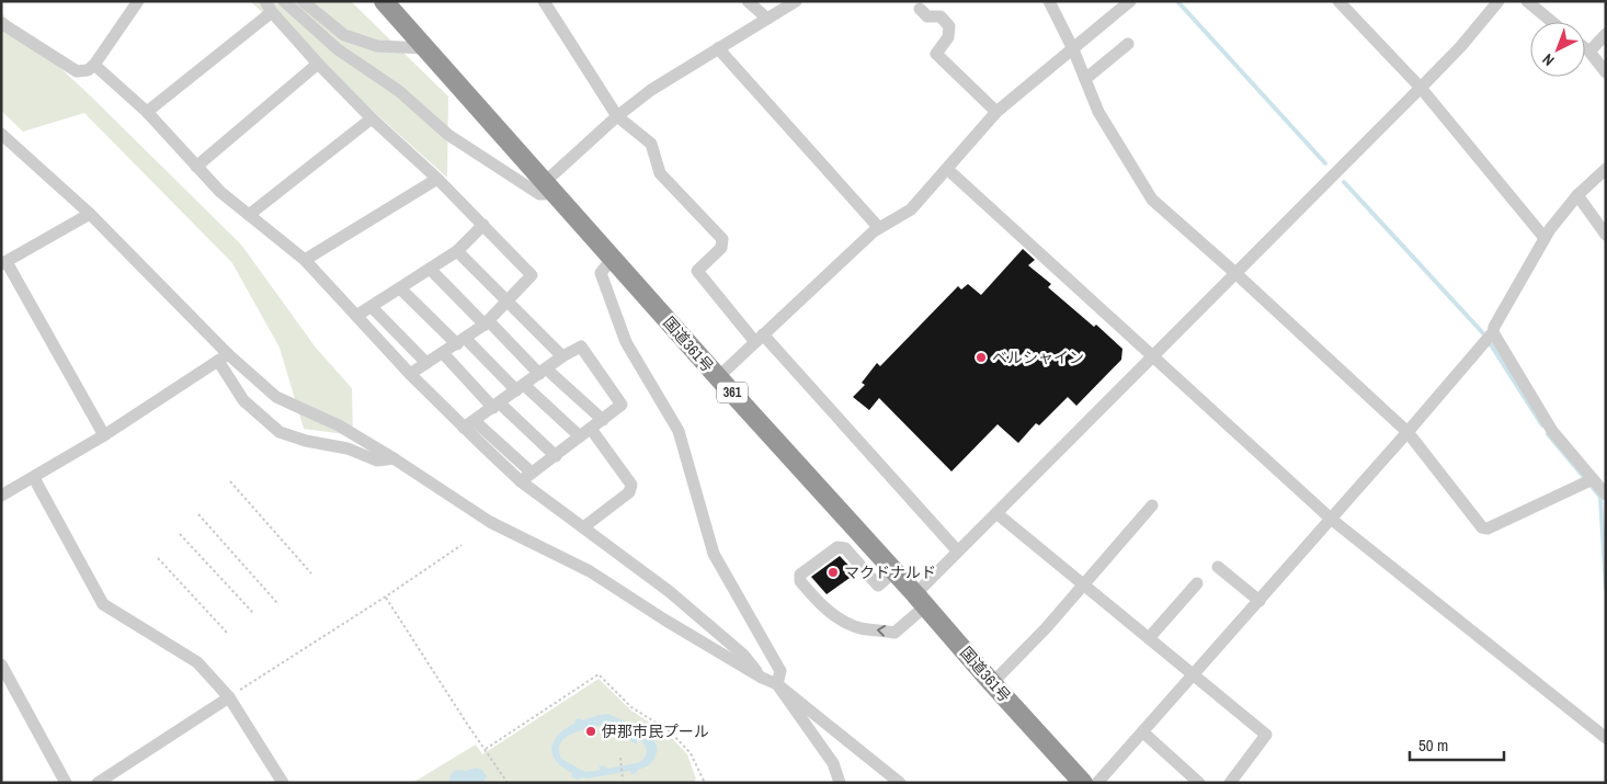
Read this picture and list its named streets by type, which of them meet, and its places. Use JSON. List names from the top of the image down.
{
  "streets": {
    "highway": ["国道361号", "361"]
  },
  "places": ["ベルシャイン", "マクドナルド", "伊那市民プール"],
  "scale_bar": "50 m",
  "north": "bottom left"
}
